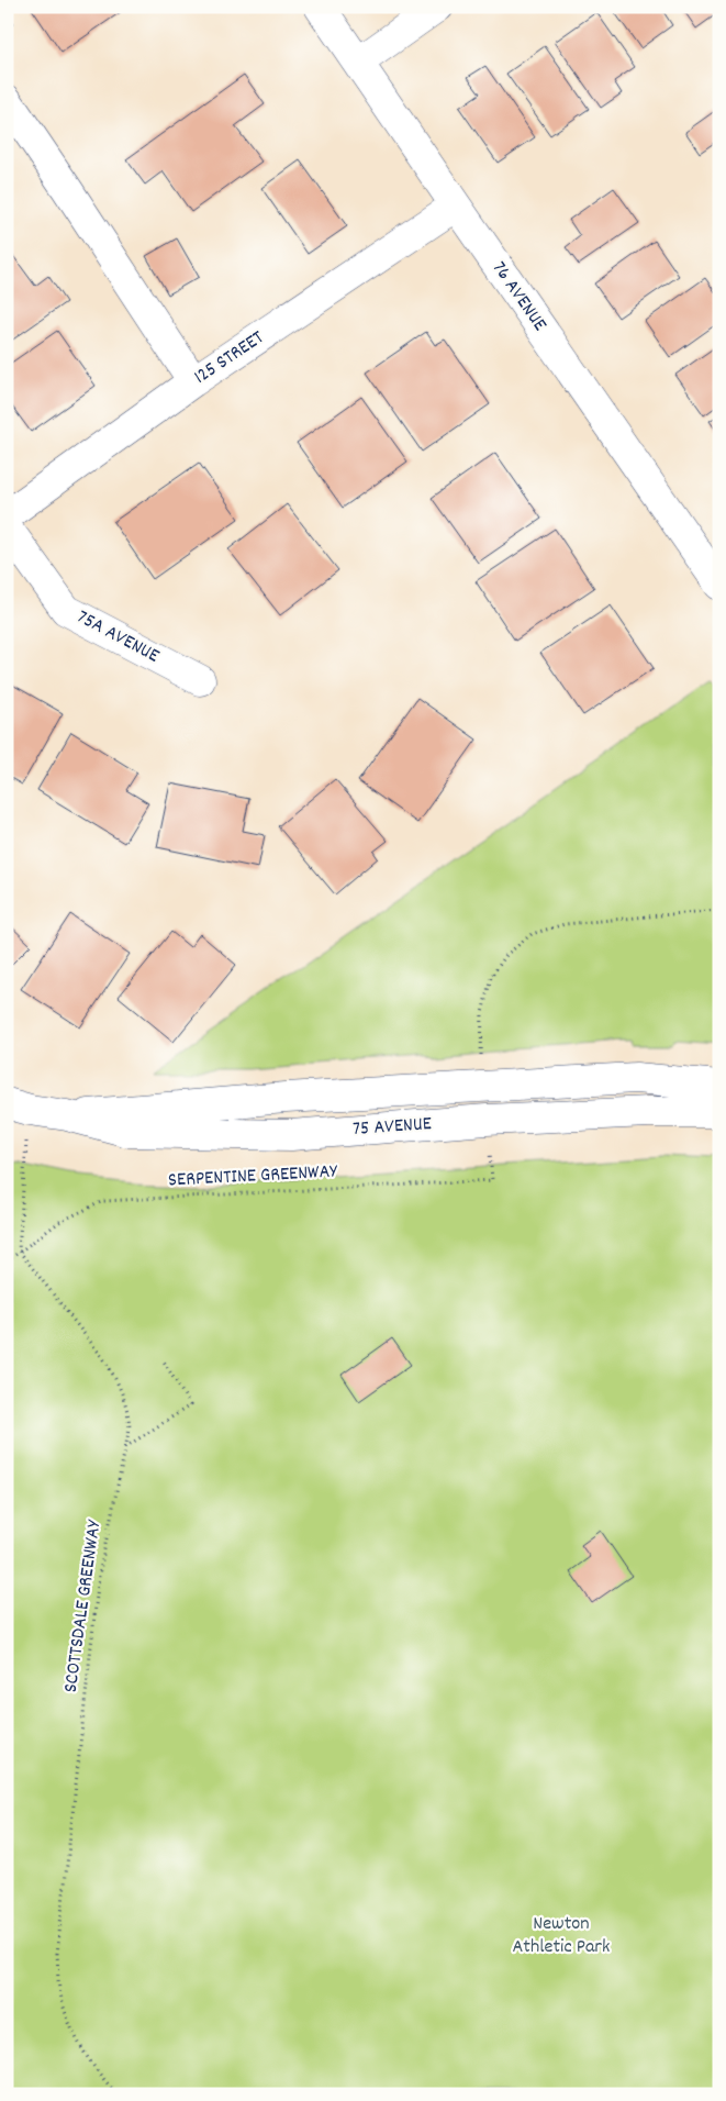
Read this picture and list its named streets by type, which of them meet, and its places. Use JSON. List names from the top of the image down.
{
  "streets": {
    "street": [
      "76 AVENUE",
      "125 STREET",
      "75A AVENUE",
      "75 AVENUE"
    ],
    "path": ["SERPENTINE GREENWAY", "SCOTTSDALE GREENWAY"]
  },
  "crossings": [
    ["76 AVENUE", "125 STREET"],
    ["SERPENTINE GREENWAY", "SCOTTSDALE GREENWAY"]
  ],
  "parks": ["Newton Athletic Park"]
}
